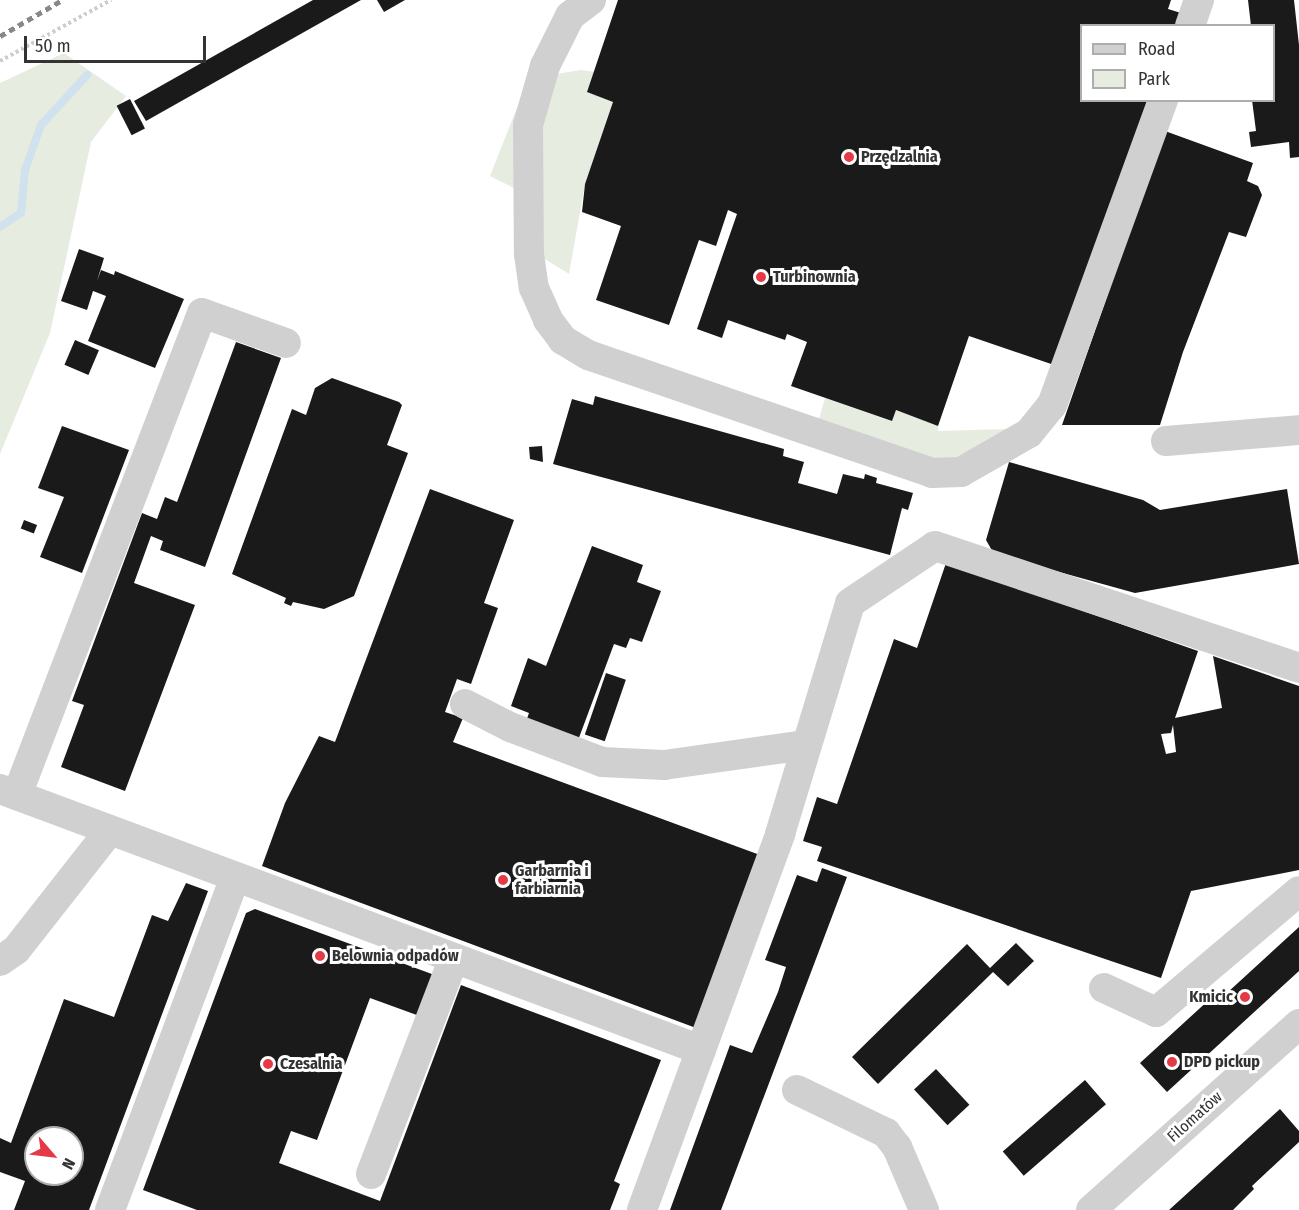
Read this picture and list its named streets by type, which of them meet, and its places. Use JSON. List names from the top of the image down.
{
  "streets": {
    "street": ["Filomatów"]
  },
  "places": [
    "Przędzalnia",
    "Turbinownia",
    "Garbarnia i farbiarnia",
    "Belownia odpadów",
    "Kmicic",
    "DPD pickup",
    "Czesalnia"
  ],
  "legend": ["Road", "Park"],
  "scale_bar": "50 m",
  "north": "bottom right"
}
